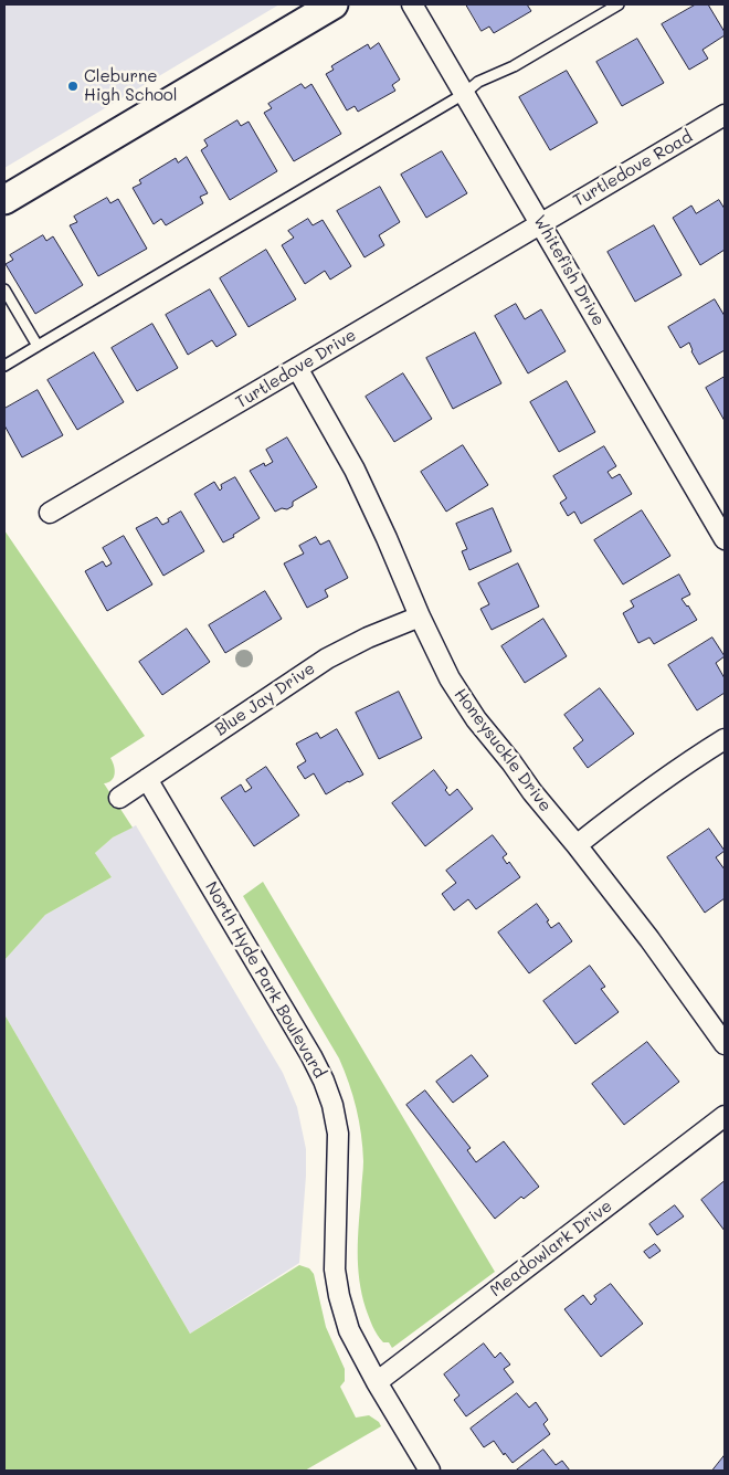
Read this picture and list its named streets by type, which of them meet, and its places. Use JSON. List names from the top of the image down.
{
  "streets": {
    "street": [
      "Turtledove Road",
      "Whitefish Drive",
      "Turtledove Drive",
      "Blue Jay Drive",
      "Honeysuckle Drive",
      "North Hyde Park Boulevard",
      "Meadowlark Drive"
    ]
  },
  "crossings": [
    ["Turtledove Road", "Whitefish Drive"],
    ["Turtledove Road", "Turtledove Drive"],
    ["Whitefish Drive", "Turtledove Drive"],
    ["Turtledove Drive", "Honeysuckle Drive"],
    ["Blue Jay Drive", "Honeysuckle Drive"],
    ["Blue Jay Drive", "North Hyde Park Boulevard"],
    ["North Hyde Park Boulevard", "Meadowlark Drive"]
  ],
  "places": ["Cleburne High School"]
}
